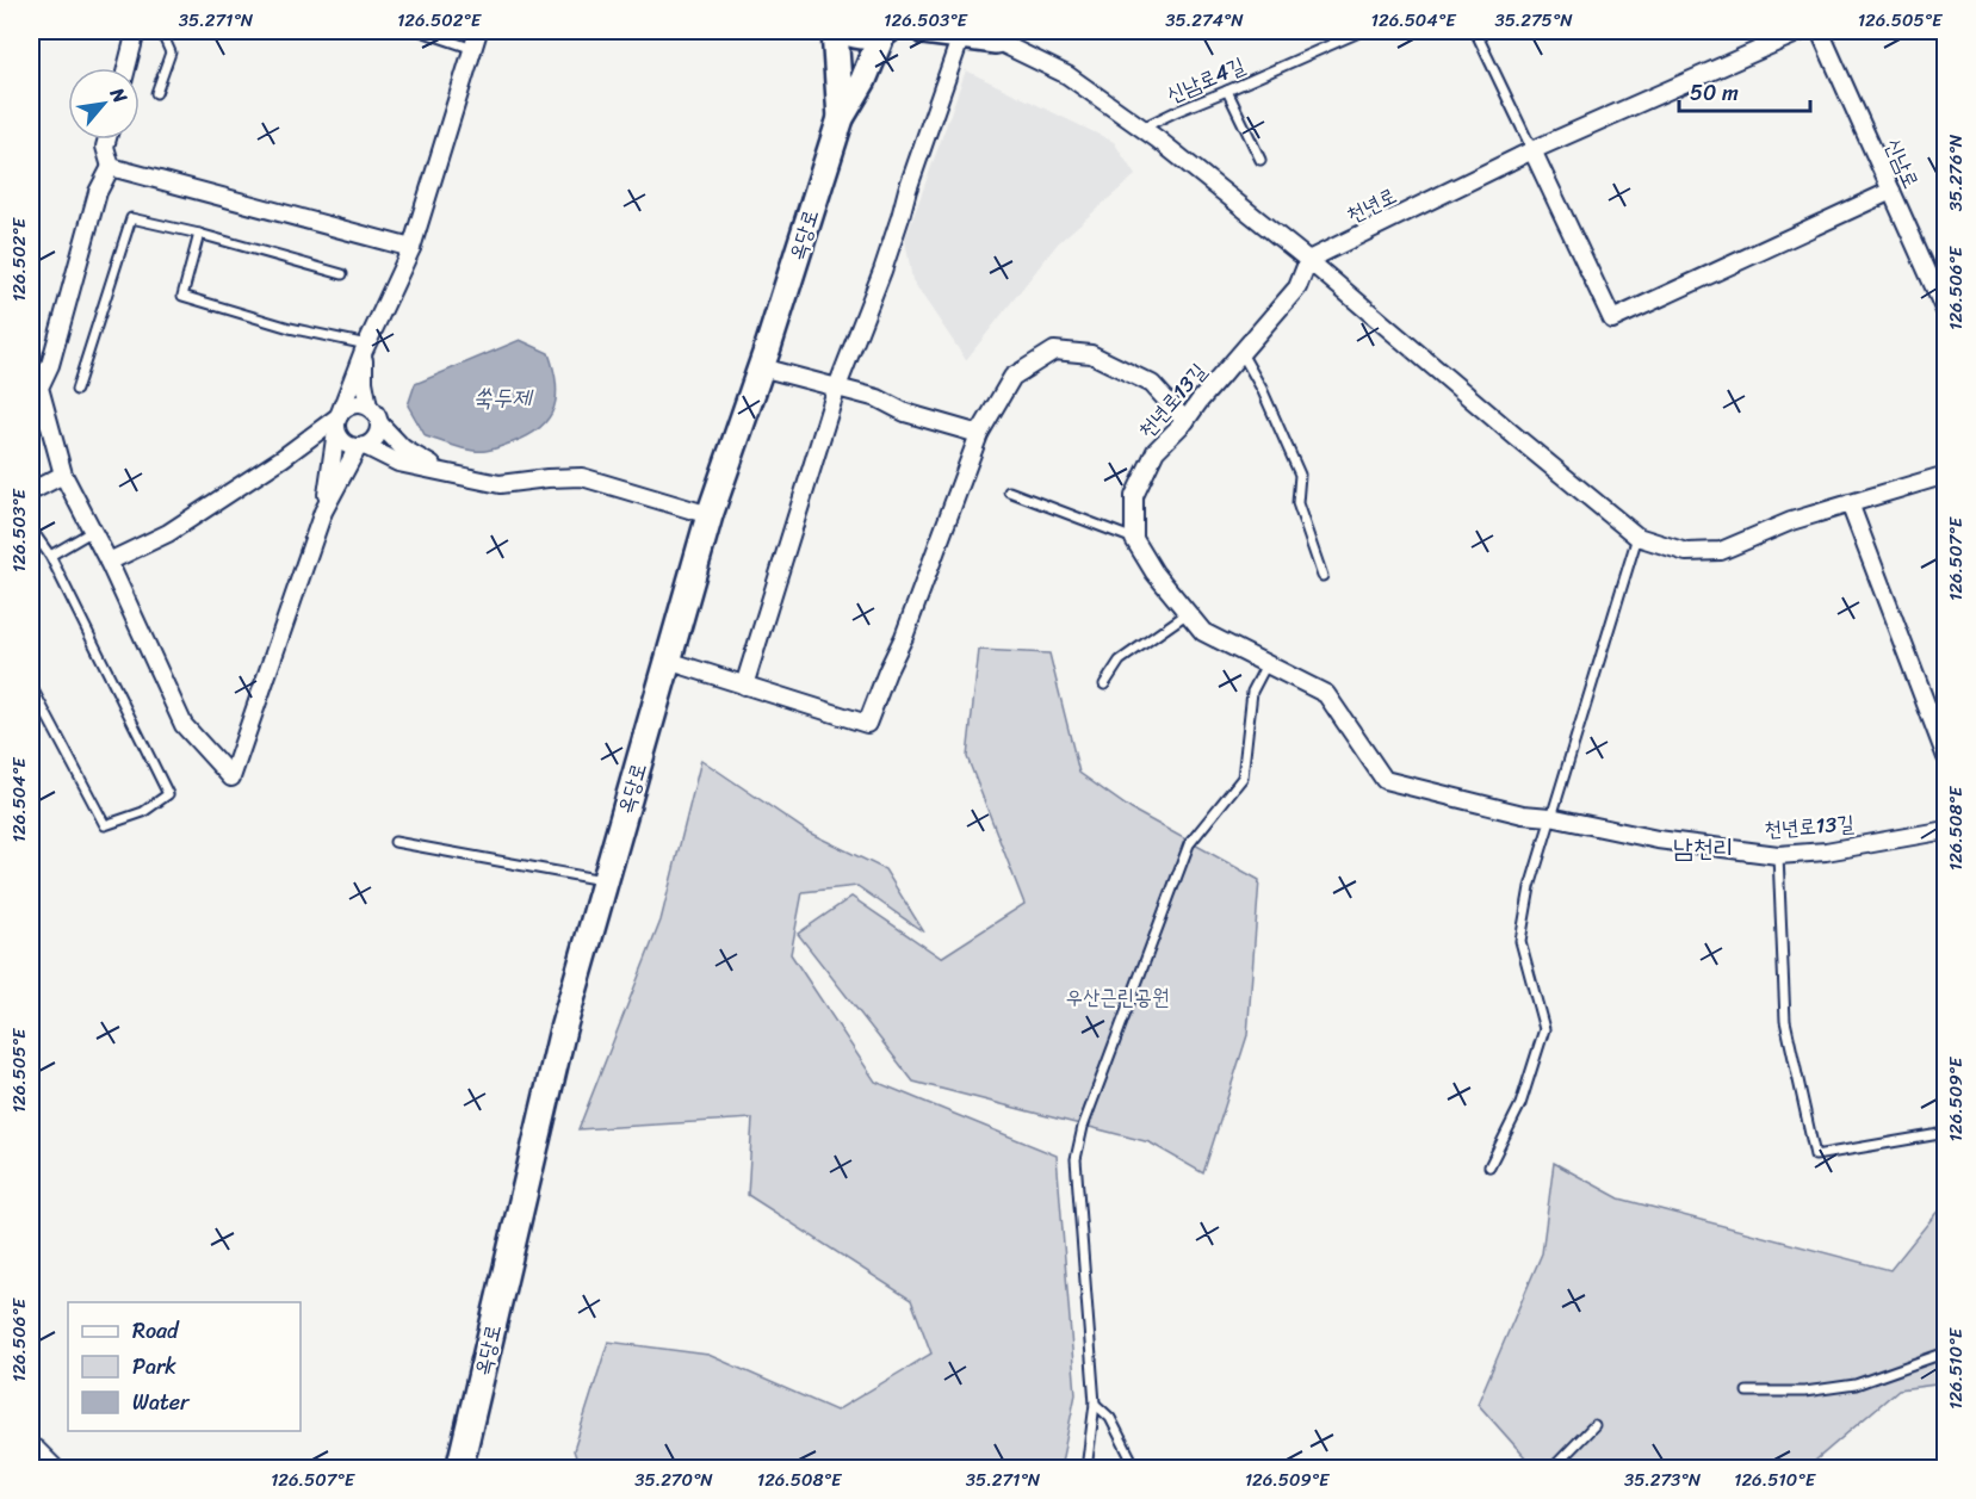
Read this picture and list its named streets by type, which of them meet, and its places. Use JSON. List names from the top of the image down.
{
  "streets": {
    "main road": ["옥당로"],
    "street": ["신남로", "천년로", "천년로13길"],
    "lane": ["신남로4길"]
  },
  "crossings": [
    ["천년로", "천년로13길"]
  ],
  "districts": ["남천리"],
  "water": ["쑥두제"],
  "parks": ["우산근린공원"],
  "legend": ["Road", "Park", "Water"],
  "scale_bar": "50 m",
  "north": "top right",
  "coordinates": [
    "35.271°N",
    "126.502°E",
    "126.503°E",
    "35.274°N",
    "126.504°E",
    "35.275°N",
    "126.505°E",
    "35.276°N",
    "126.506°E",
    "126.507°E",
    "126.508°E",
    "126.509°E",
    "126.510°E",
    "35.270°N",
    "35.273°N"
  ]
}
